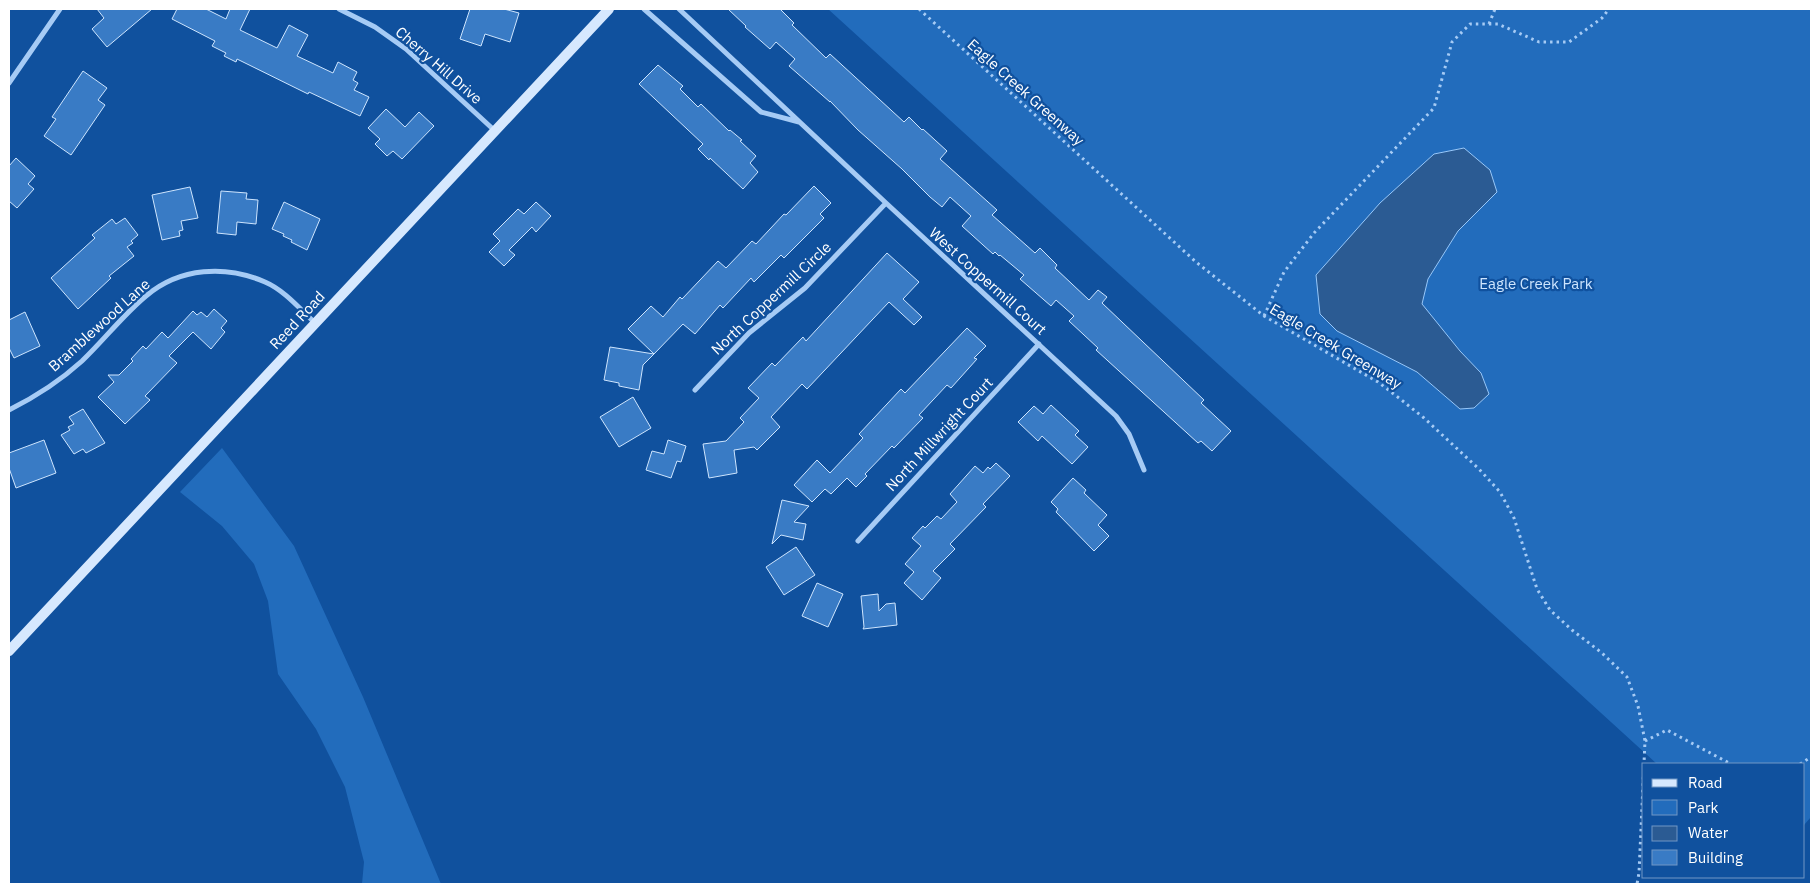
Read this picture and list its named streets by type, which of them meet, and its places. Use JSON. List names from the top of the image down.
{
  "streets": {
    "main road": ["Reed Road"],
    "street": [
      "Cherry Hill Drive",
      "West Coppermill Court",
      "North Coppermill Circle",
      "Bramblewood Lane",
      "North Millwright Court"
    ],
    "path": ["Eagle Creek Greenway"]
  },
  "crossings": [
    ["Cherry Hill Drive", "Reed Road"],
    ["West Coppermill Court", "North Coppermill Circle"],
    ["West Coppermill Court", "North Millwright Court"],
    ["Reed Road", "Bramblewood Lane"]
  ],
  "parks": ["Eagle Creek Park"],
  "legend": [
    "Road",
    "Park",
    "Water",
    "Building"
  ]
}
